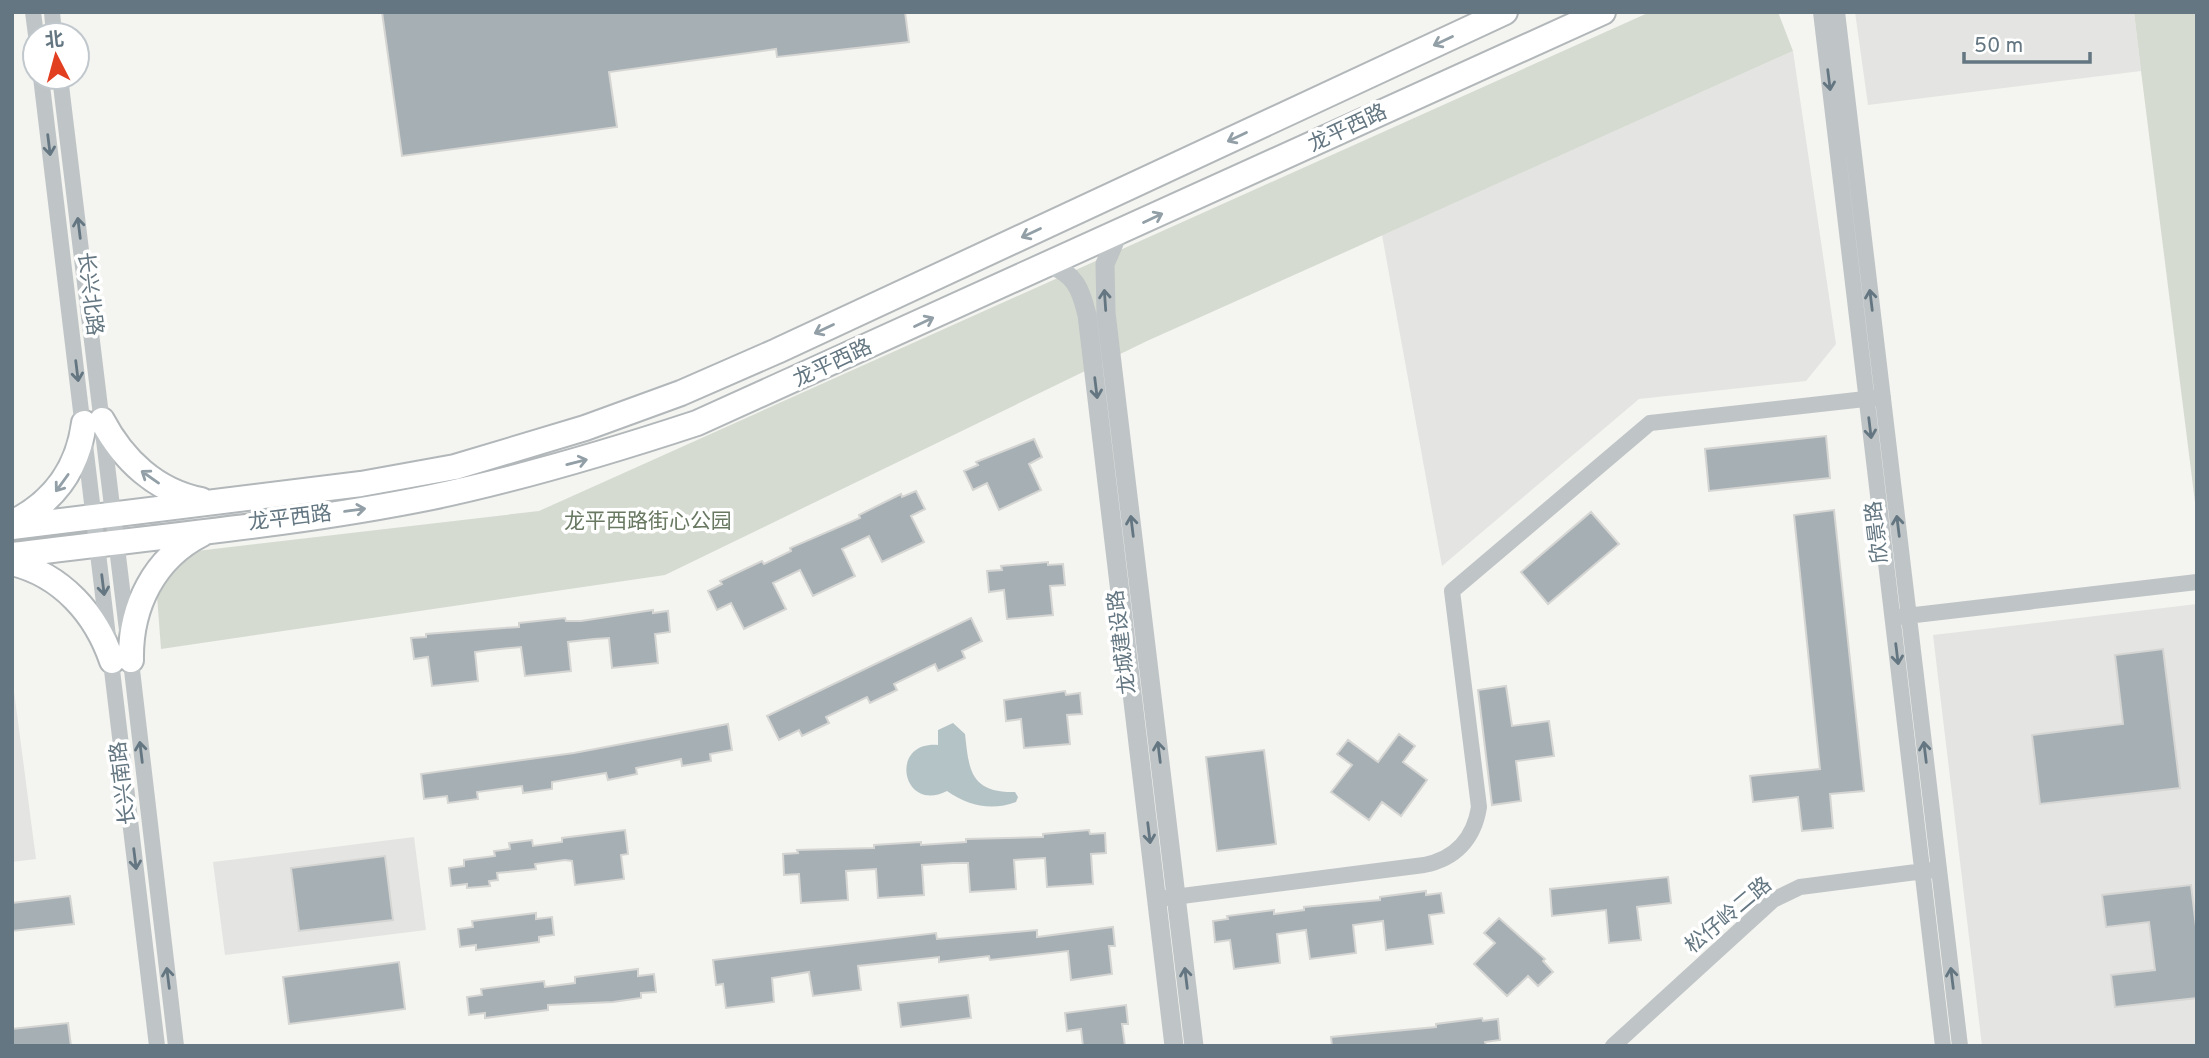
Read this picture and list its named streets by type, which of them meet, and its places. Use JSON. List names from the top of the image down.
{
  "streets": {
    "main road": ["龙平西路"],
    "street": [
      "长兴北路",
      "欣景路",
      "龙城建设路",
      "长兴南路",
      "松仔岭二路"
    ]
  },
  "crossings": [
    ["龙平西路", "长兴北路"],
    ["龙平西路", "龙城建设路"],
    ["龙平西路", "长兴南路"],
    ["长兴北路", "长兴南路"],
    ["欣景路", "松仔岭二路"]
  ],
  "parks": ["龙平西路街心公园"],
  "scale_bar": "50 m",
  "north": "top"
}
